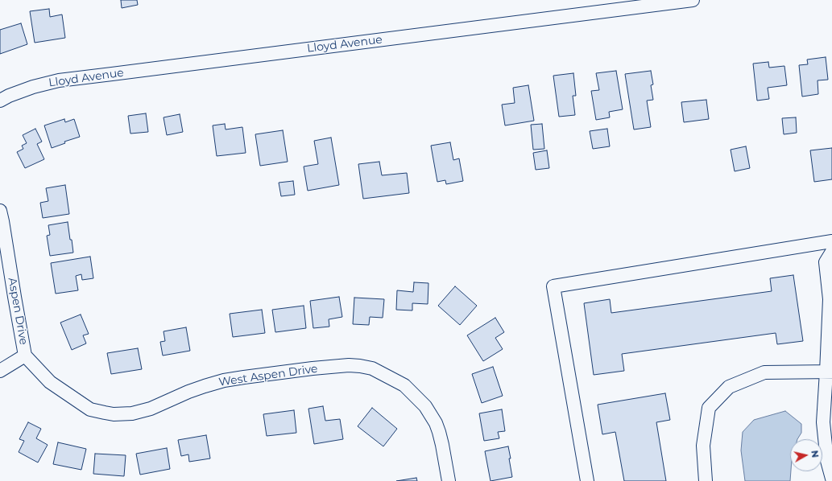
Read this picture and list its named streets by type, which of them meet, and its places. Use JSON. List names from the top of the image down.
{
  "streets": {
    "street": ["Lloyd Avenue", "Aspen Drive", "West Aspen Drive"]
  },
  "crossings": [
    ["Aspen Drive", "West Aspen Drive"]
  ],
  "north": "right"
}
